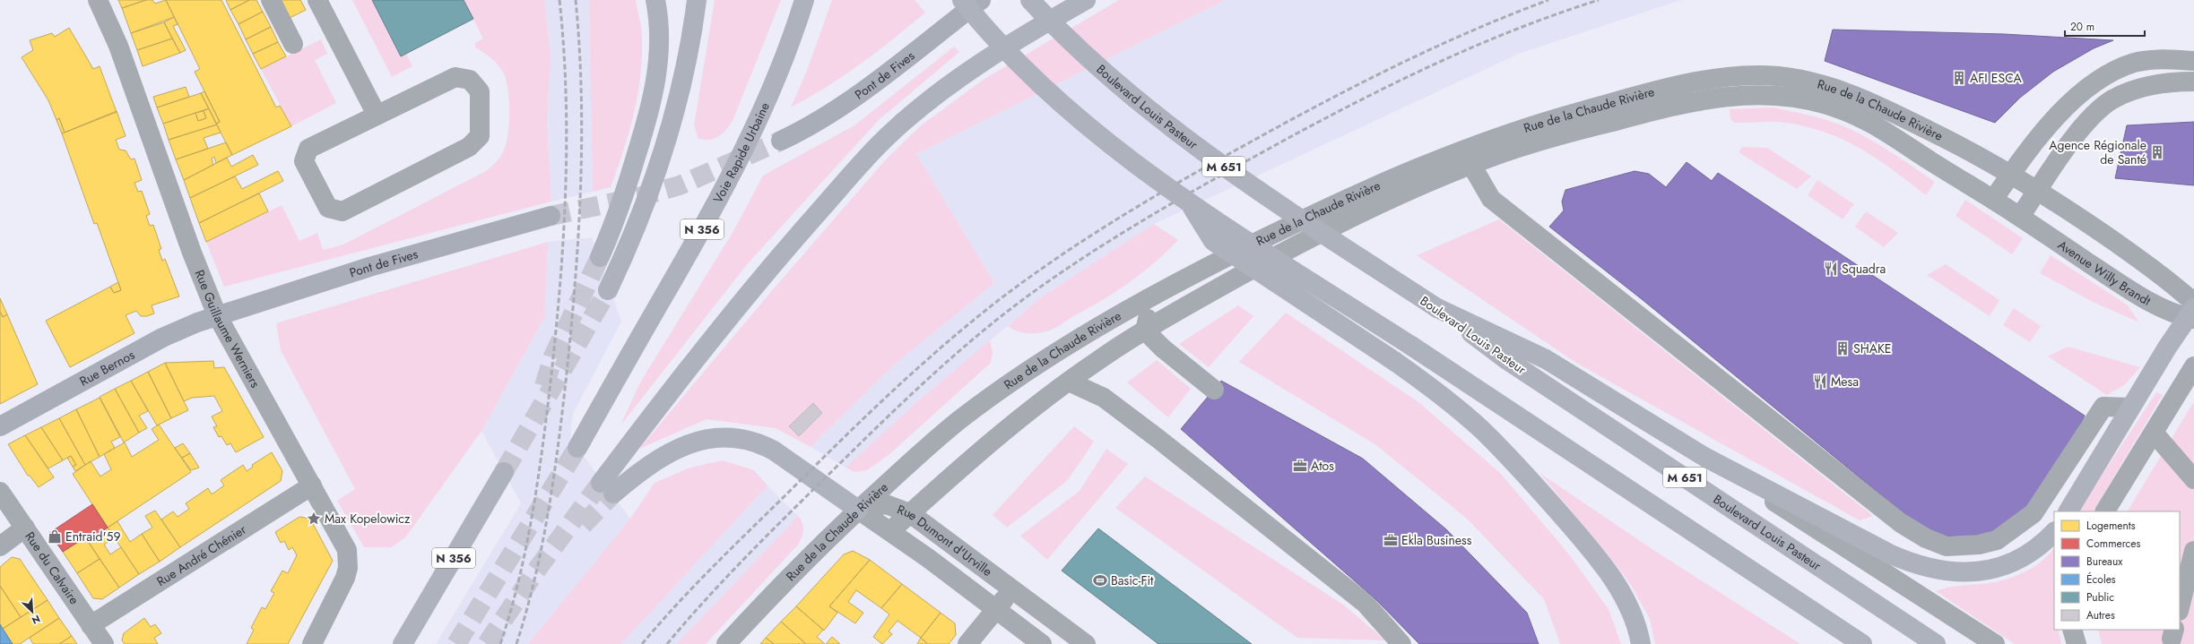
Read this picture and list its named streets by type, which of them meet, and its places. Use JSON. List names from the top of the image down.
{
  "streets": {
    "highway": [
      "Boulevard Louis Pasteur",
      "Voie Rapide Urbaine",
      "M 651",
      "N 356"
    ],
    "main road": ["Pont de Fives", "Rue Bernos"],
    "street": [
      "Rue de la Chaude Rivière",
      "Avenue Willy Brandt",
      "Rue Guillaume Werniers",
      "Rue Dumont d'Urville",
      "Rue André Chénier",
      "Rue du Calvaire"
    ]
  },
  "crossings": [
    ["Pont de Fives", "Rue Guillaume Werniers"],
    ["Pont de Fives", "Rue Bernos"],
    ["Rue de la Chaude Rivière", "Avenue Willy Brandt"],
    ["Rue de la Chaude Rivière", "Rue Dumont d'Urville"],
    ["Rue Guillaume Werniers", "Rue Bernos"],
    ["Rue Guillaume Werniers", "Rue André Chénier"],
    ["Rue André Chénier", "Rue du Calvaire"]
  ],
  "places": {
    "building": ["AFI ESCA", "Agence Régionale de Santé", "SHAKE"],
    "restaurant": ["Squadra", "Mesa"],
    "office": ["Atos", "Ekla Business"],
    "place": ["Max Kopelowicz"],
    "shop": ["Entraid'59"],
    "sports": ["Basic-Fit"]
  },
  "legend": [
    "Logements",
    "Commerces",
    "Bureaux",
    "Écoles",
    "Public",
    "Autres"
  ],
  "scale_bar": "20 m",
  "north": "bottom right"
}
